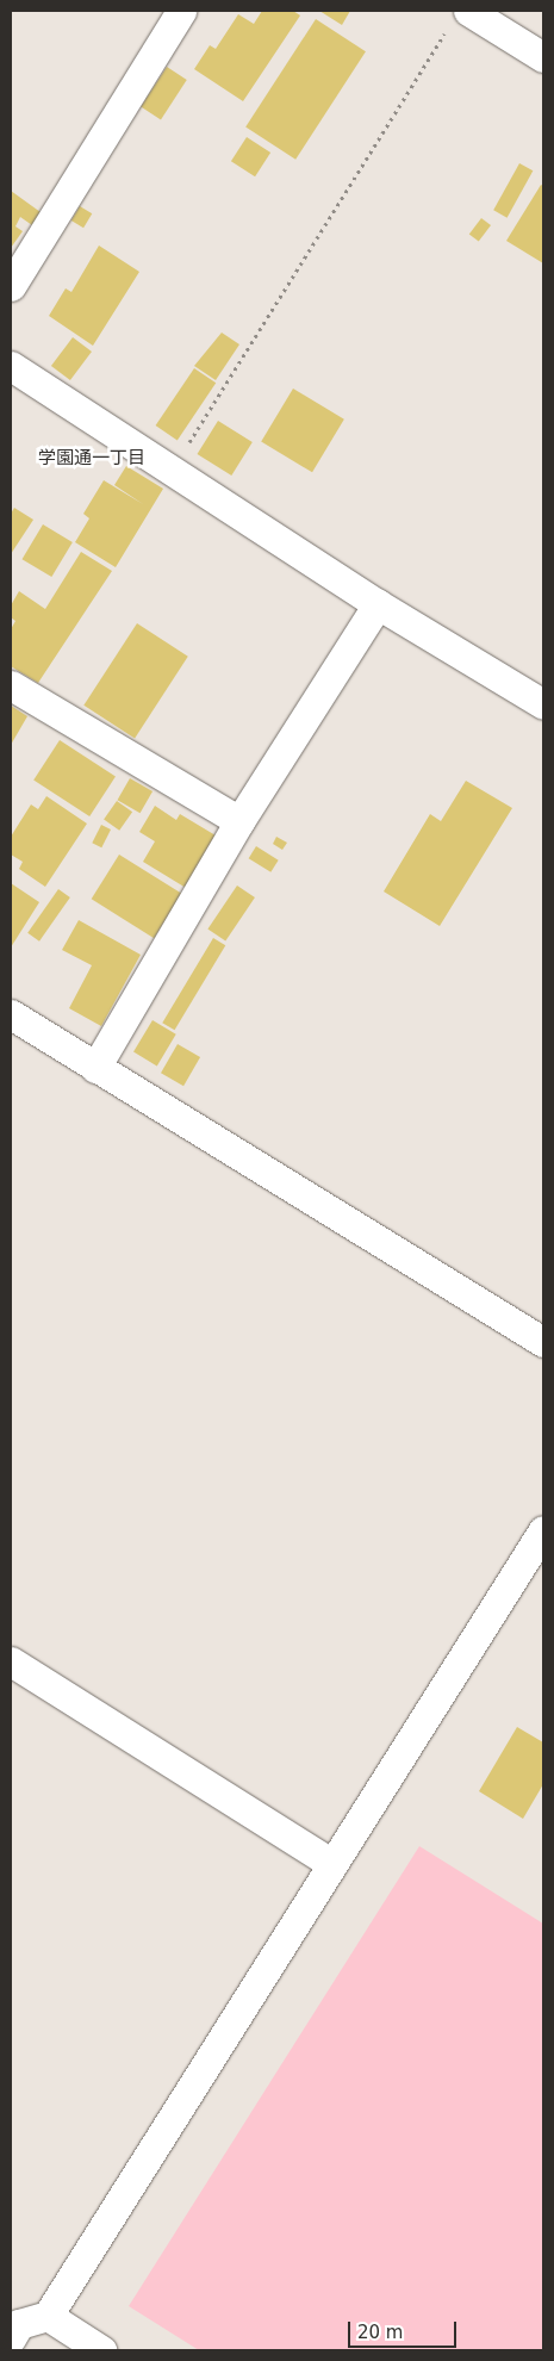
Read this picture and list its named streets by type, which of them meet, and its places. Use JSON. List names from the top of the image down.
{
  "districts": ["学園通一丁目"],
  "scale_bar": "20 m"
}
